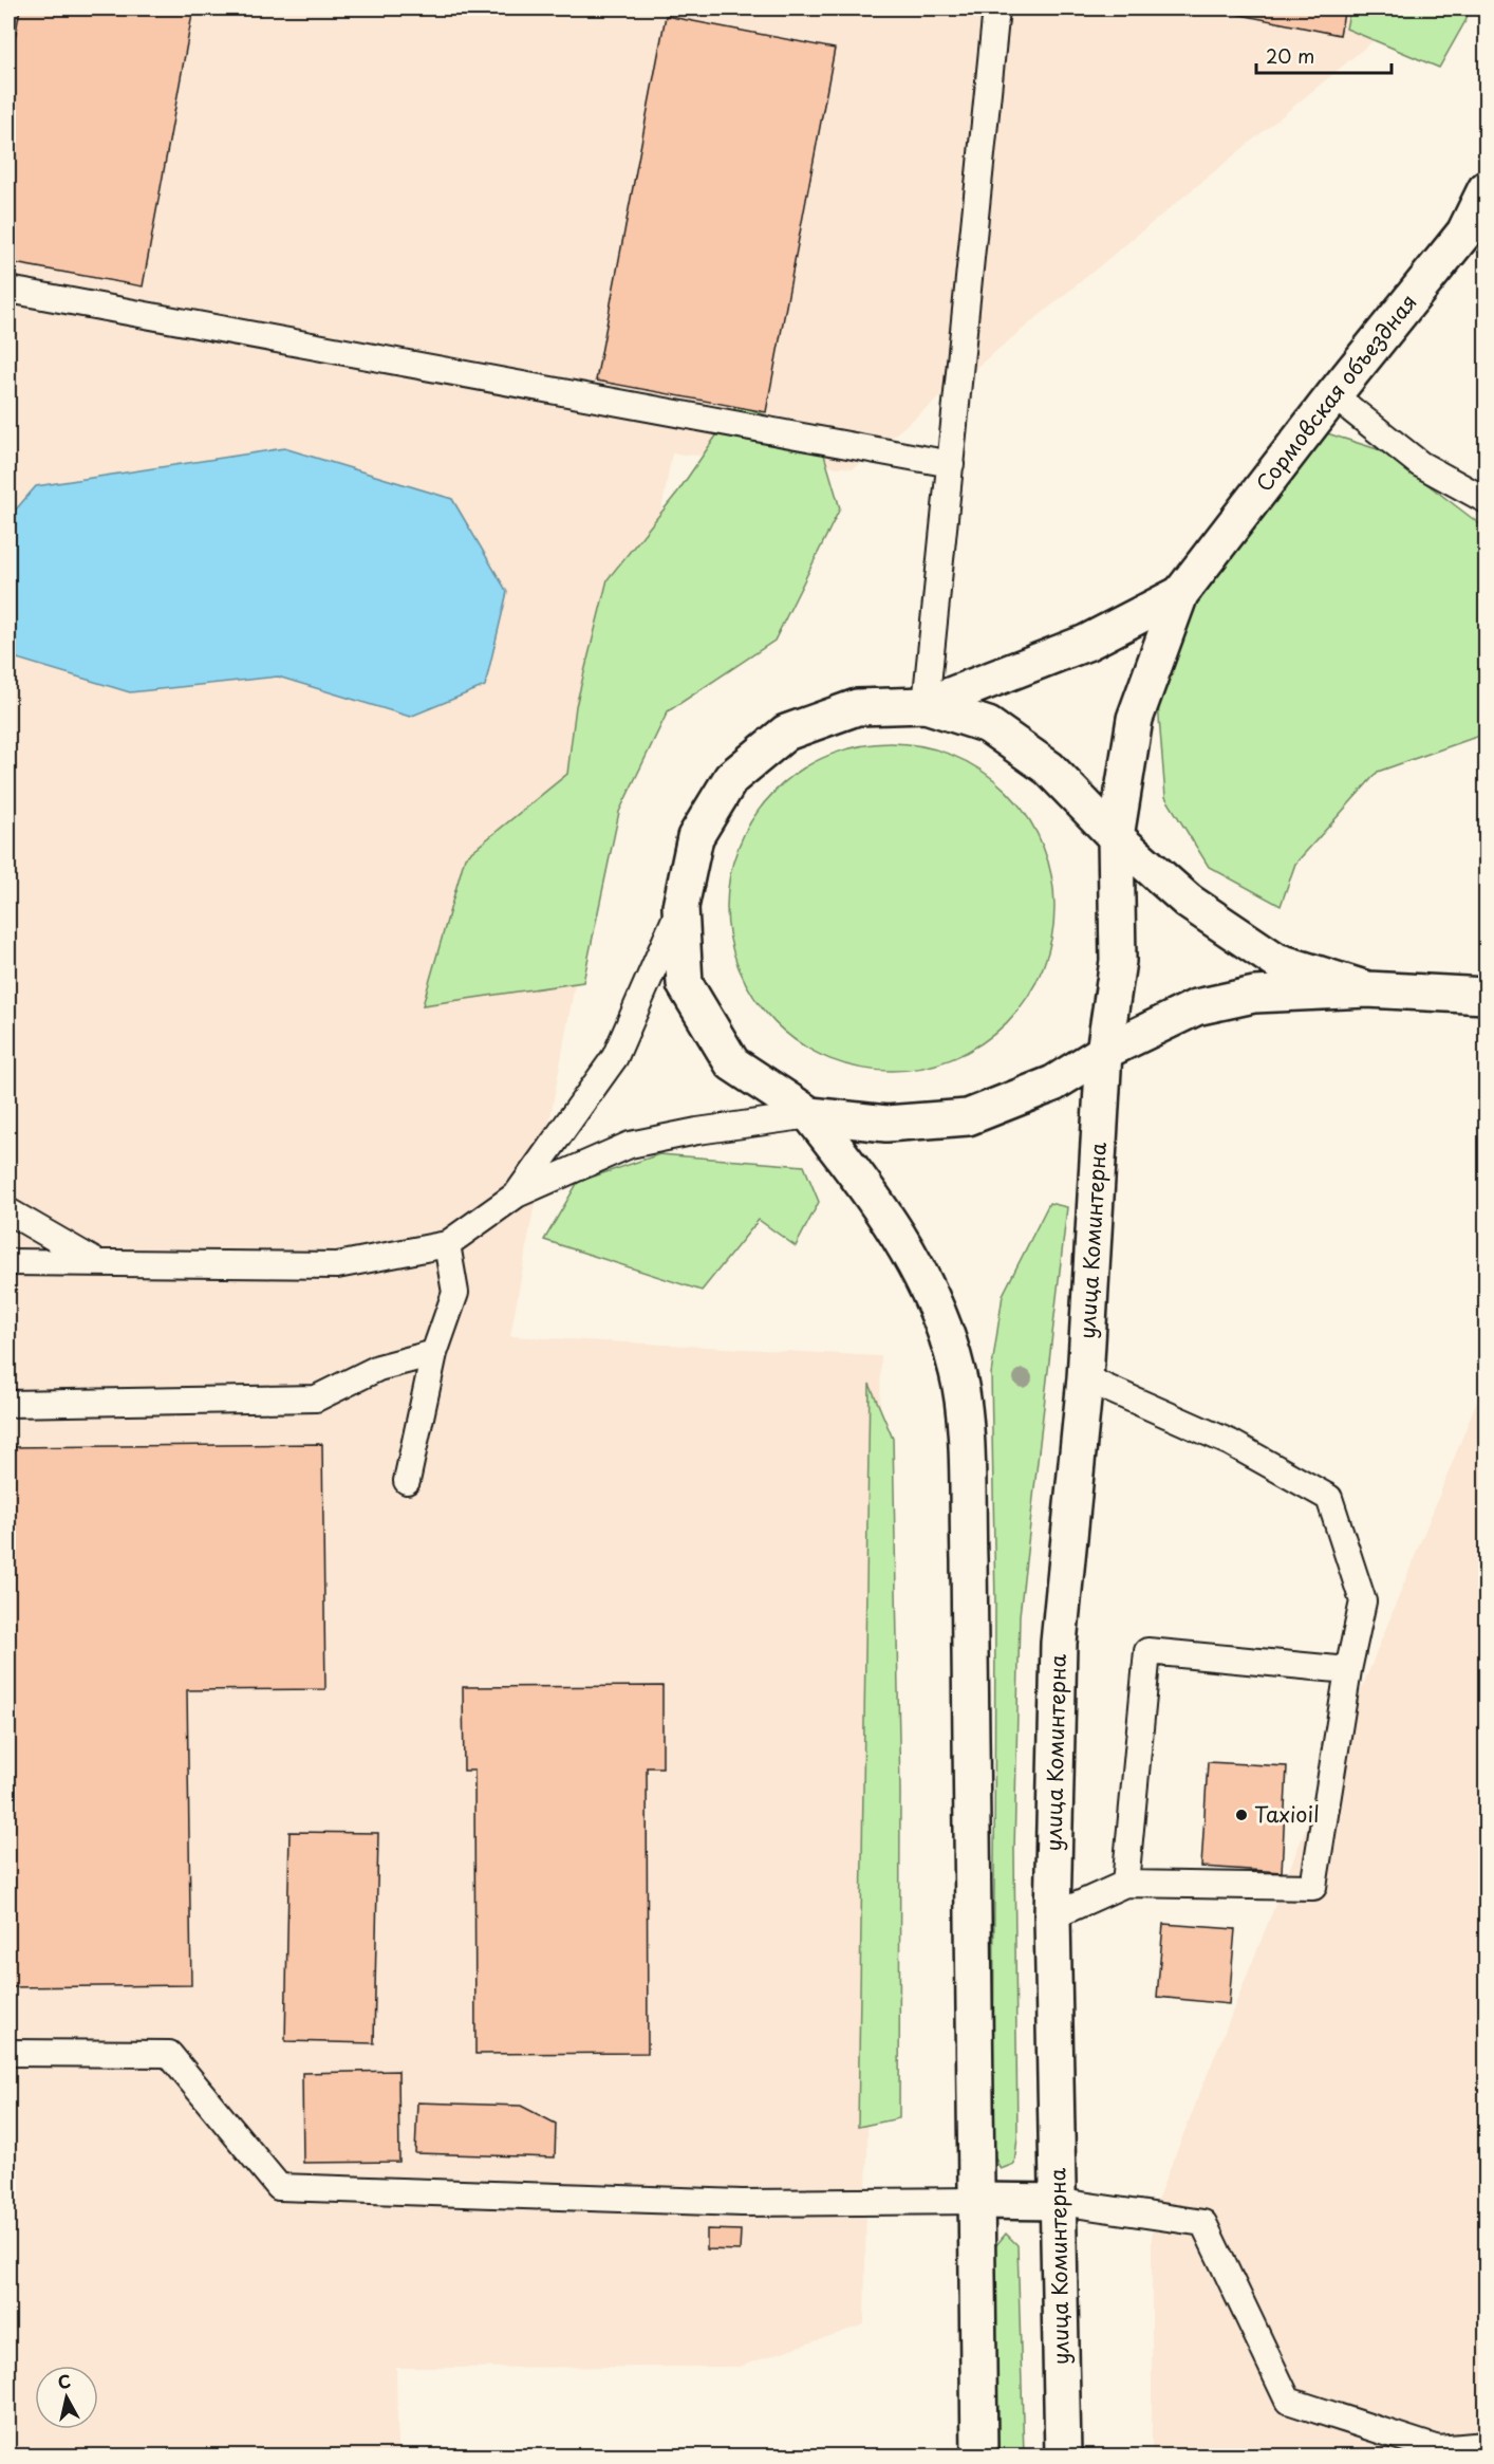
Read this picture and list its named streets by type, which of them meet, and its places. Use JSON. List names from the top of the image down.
{
  "streets": {
    "main road": ["Сормовская объездная", "улица Коминтерна"]
  },
  "crossings": [
    ["Сормовская объездная", "улица Коминтерна"]
  ],
  "places": ["Taxioil"],
  "scale_bar": "20 m",
  "north": "top"
}
